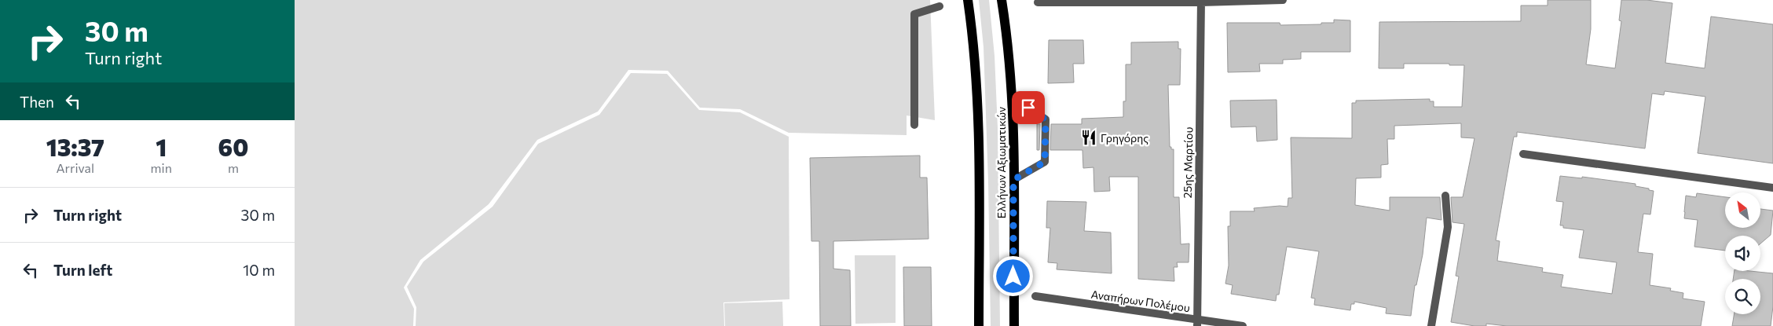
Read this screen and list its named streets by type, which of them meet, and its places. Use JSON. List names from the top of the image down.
{
  "streets": {
    "main road": ["Ελλήνων Αξιωματικών"],
    "street": ["25ης Μαρτίου", "Αναπήρων Πολέμου"]
  },
  "crossings": [
    ["25ης Μαρτίου", "Αναπήρων Πολέμου"]
  ],
  "places": {
    "restaurant": ["Γρηγόρης"]
  },
  "north": "top left",
  "page": {
    "turn": ["30 m", "Turn right"],
    "then": "Then",
    "eta": [
      "13:37",
      "Arrival",
      "1",
      "min",
      "60",
      "m"
    ],
    "list": [
      {
        "name": "Turn right",
        "value": "30 m"
      },
      {
        "name": "Turn left",
        "value": "10 m"
      }
    ]
  }
}
